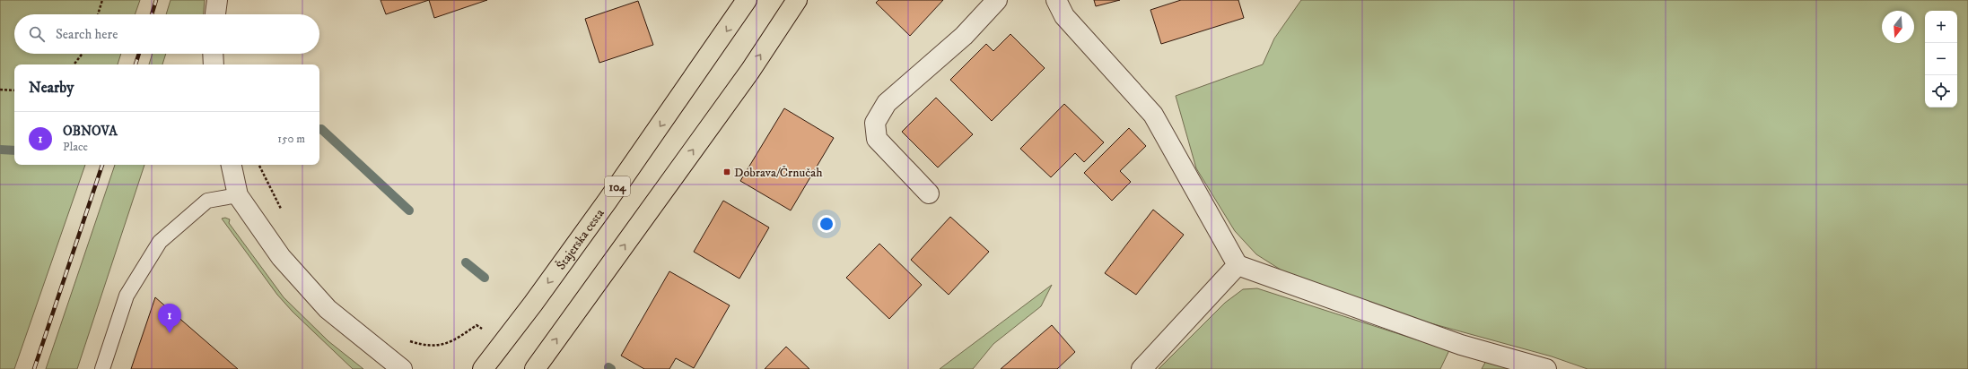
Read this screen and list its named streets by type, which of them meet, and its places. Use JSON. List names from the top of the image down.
{
  "streets": {
    "main road": ["104", "Štajerska cesta"]
  },
  "places": {
    "transit": ["Dobrava/Črnučah"]
  },
  "north": "bottom",
  "page": {
    "map_buttons": ["+", "−"],
    "search": "Search here",
    "heading": "Nearby",
    "list": [
      {
        "mark": "1",
        "name": "OBNOVA",
        "note": "Place",
        "value": "150 m"
      }
    ],
    "pins": "1"
  }
}
